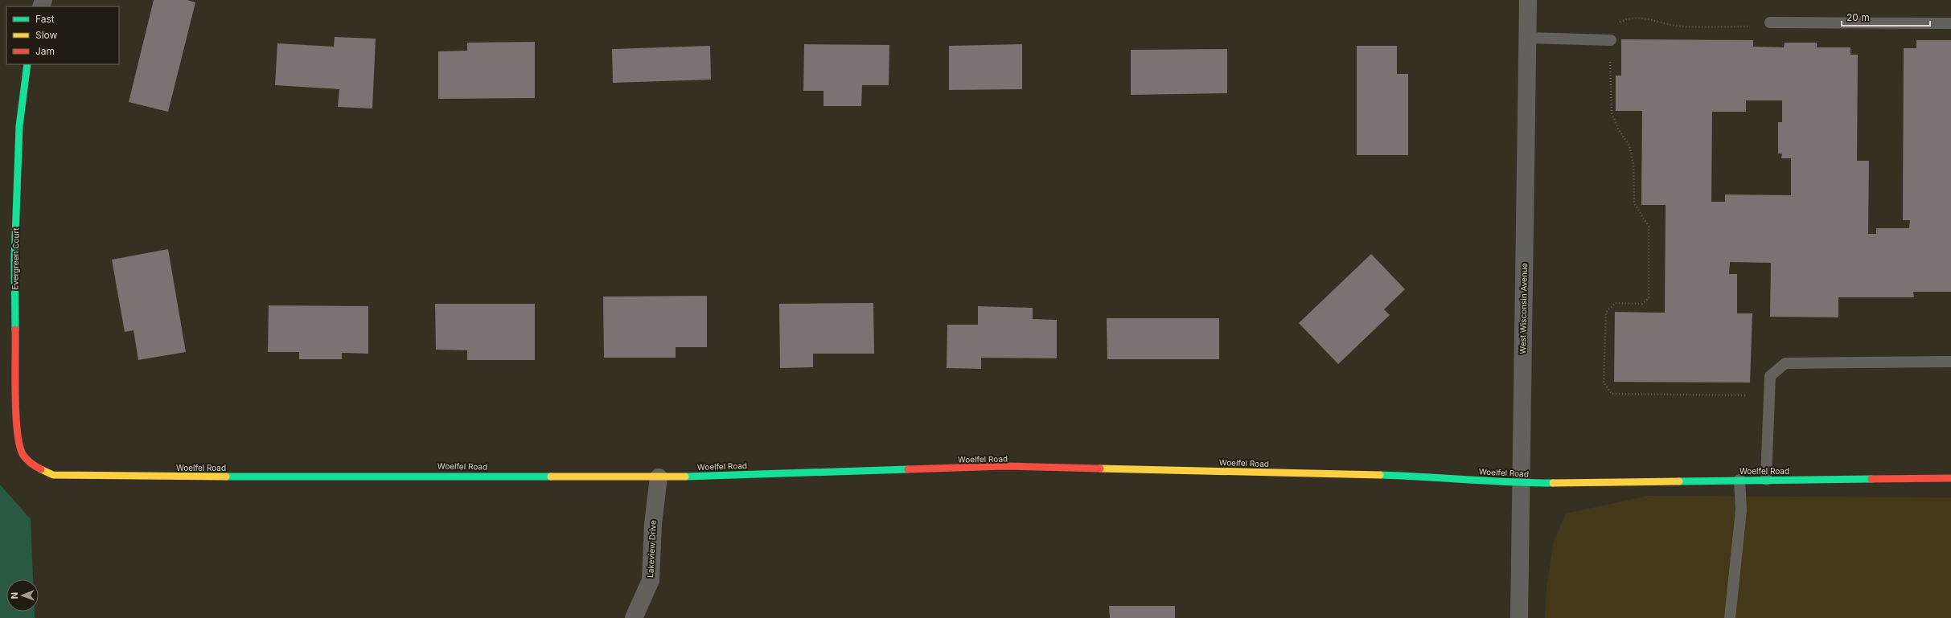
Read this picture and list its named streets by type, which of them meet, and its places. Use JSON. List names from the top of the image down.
{
  "streets": {
    "street": [
      "Evergreen Court",
      "West Wisconsin Avenue",
      "Woelfel Road",
      "Lakeview Drive"
    ]
  },
  "crossings": [
    ["Evergreen Court", "Woelfel Road"],
    ["West Wisconsin Avenue", "Woelfel Road"],
    ["Woelfel Road", "Lakeview Drive"]
  ],
  "legend": ["Fast", "Slow", "Jam"],
  "scale_bar": "20 m",
  "north": "left"
}
